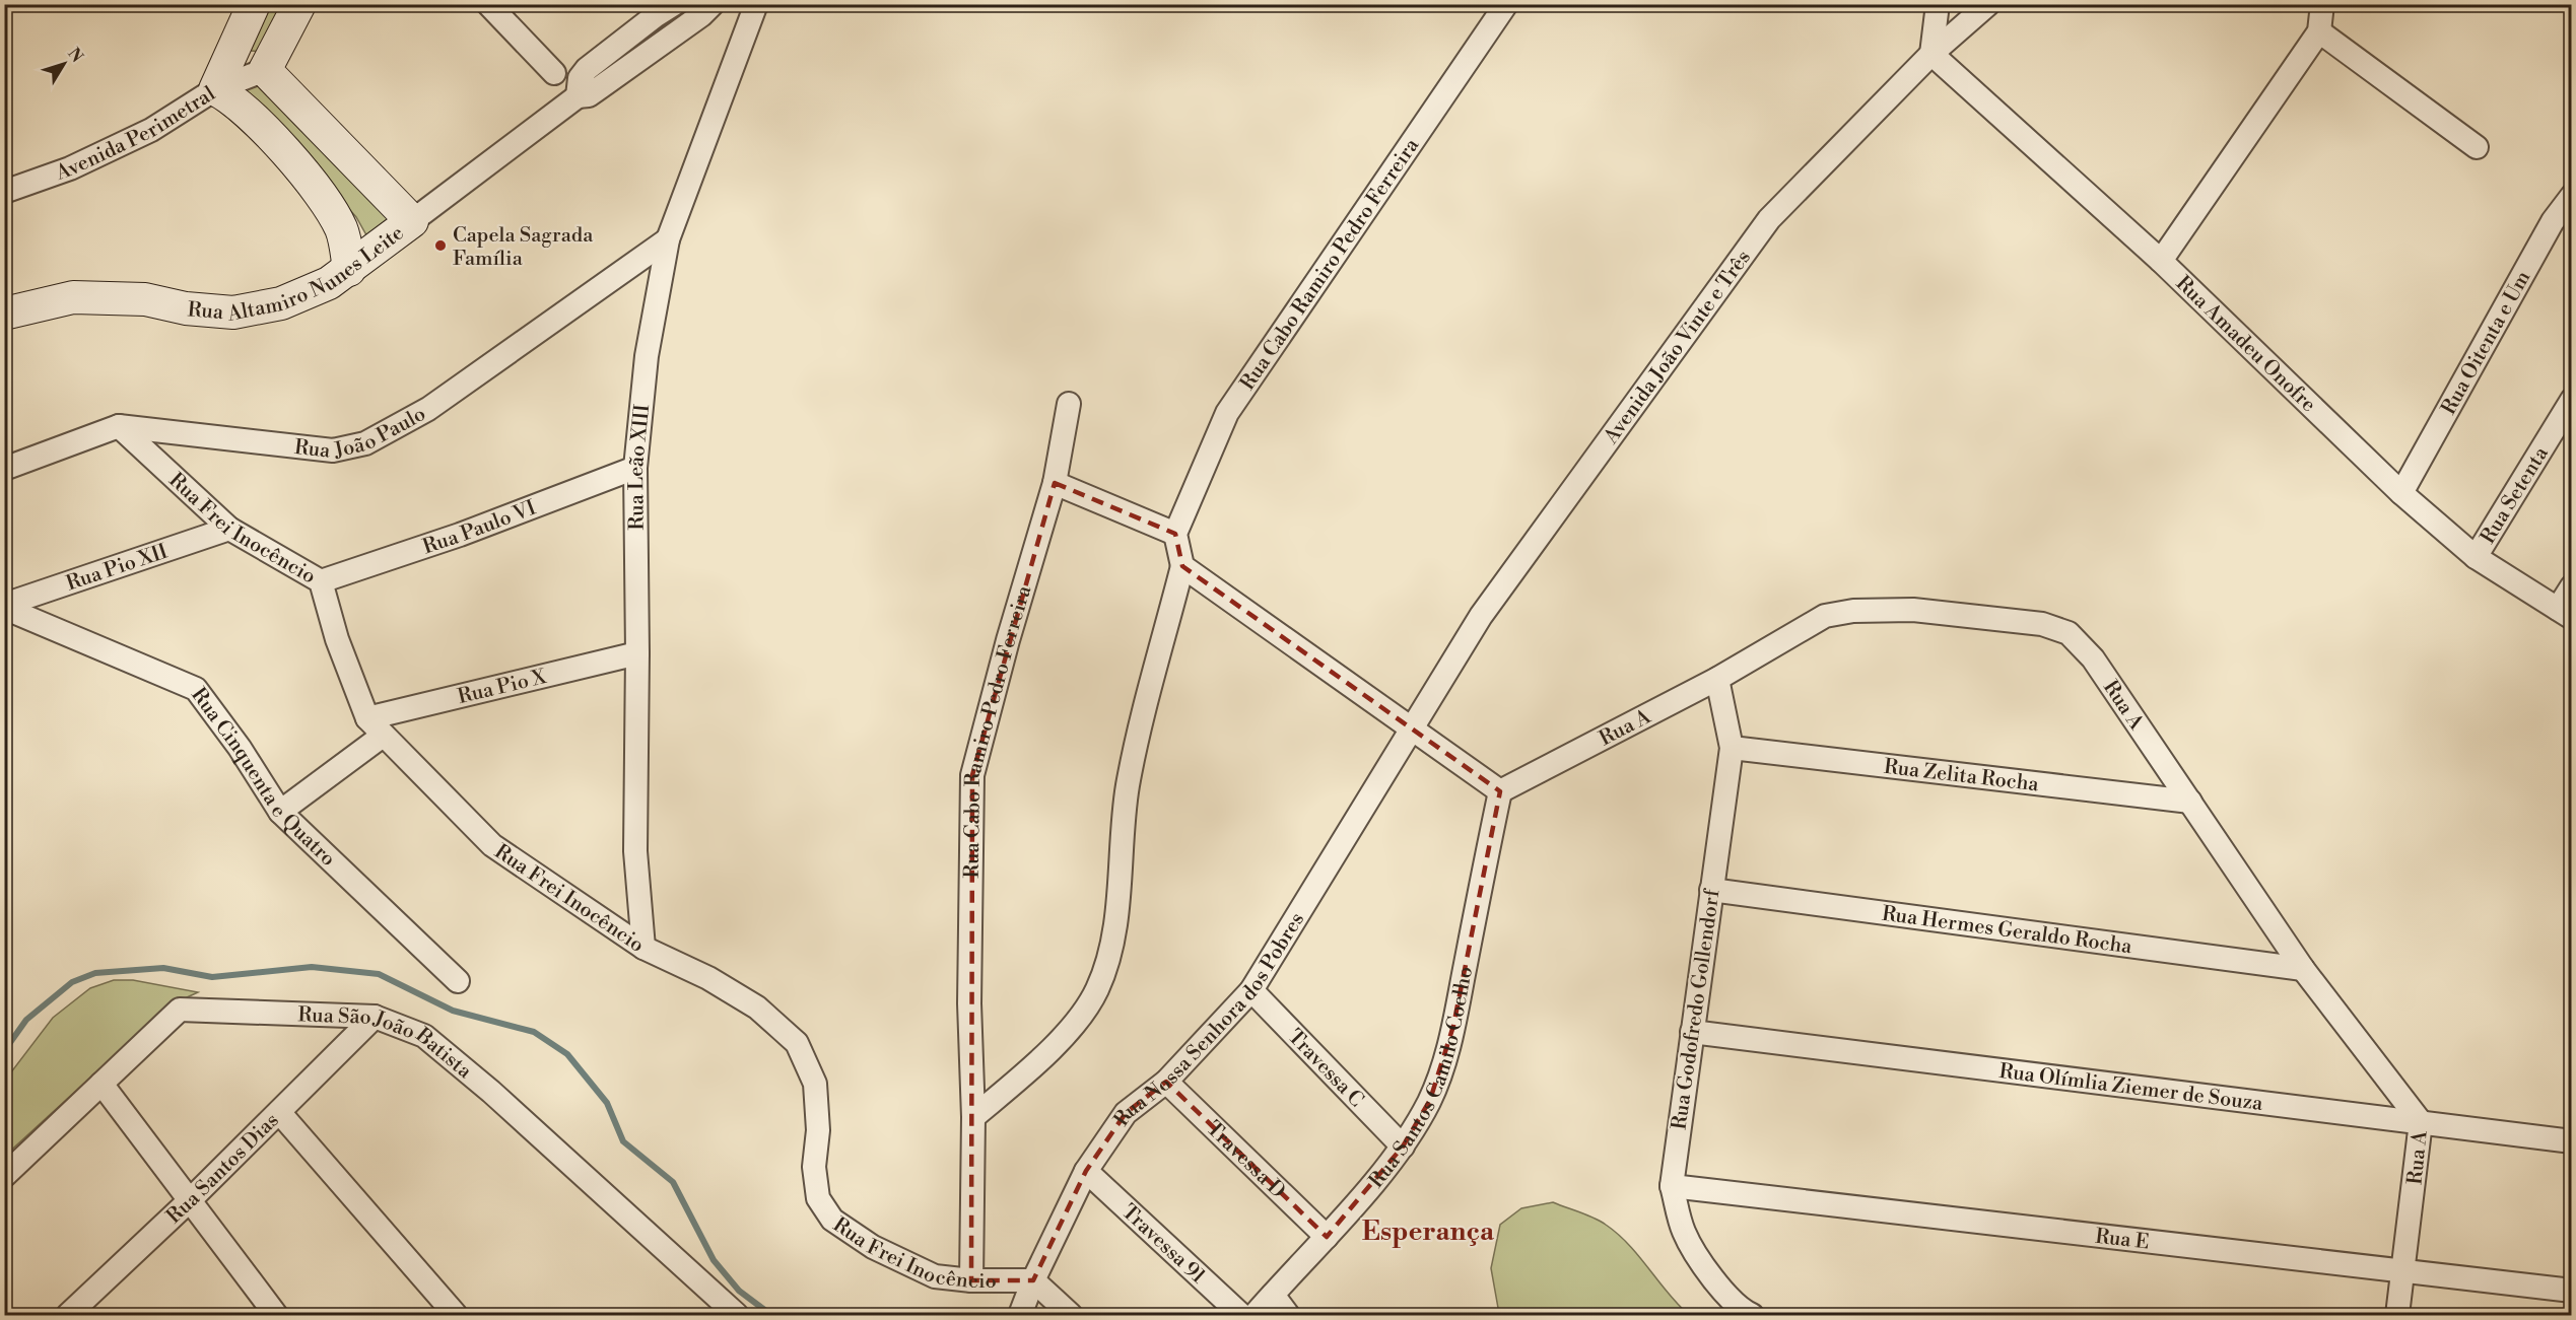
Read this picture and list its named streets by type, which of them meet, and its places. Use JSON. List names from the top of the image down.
{
  "streets": {
    "main road": ["Rua Altamiro Nunes Leite"],
    "street": [
      "Avenida Perimetral",
      "Rua Cabo Ramiro Pedro Ferreira",
      "Rua Amadeu Onofre",
      "Rua Oitenta e Um",
      "Avenida João Vinte e Três",
      "Rua João Paulo",
      "Rua Leão XIII",
      "Rua Setenta",
      "Rua Frei Inocêncio",
      "Rua Paulo VI",
      "Rua Pio XII",
      "Rua Pio X",
      "Rua A",
      "Rua Zelita Rocha",
      "Rua Cinquenta e Quatro",
      "Rua Hermes Geraldo Rocha",
      "Rua Godofredo Gollendorf",
      "Rua Nossa Senhora dos Pobres",
      "Rua São João Batista",
      "Travessa C",
      "Rua Santos Camilo Coelho",
      "Rua Olímlia Ziemer de Souza",
      "Travessa D",
      "Rua Santos Dias",
      "Rua E",
      "Travessa 91"
    ]
  },
  "crossings": [
    ["Rua Cabo Ramiro Pedro Ferreira", "Rua Frei Inocêncio"],
    ["Rua Amadeu Onofre", "Rua Oitenta e Um"],
    ["Rua Amadeu Onofre", "Avenida João Vinte e Três"],
    ["Rua Amadeu Onofre", "Rua Setenta"],
    ["Avenida João Vinte e Três", "Rua Nossa Senhora dos Pobres"],
    ["Rua João Paulo", "Rua Leão XIII"],
    ["Rua João Paulo", "Rua Frei Inocêncio"],
    ["Rua Leão XIII", "Rua Frei Inocêncio"],
    ["Rua Leão XIII", "Rua Paulo VI"],
    ["Rua Leão XIII", "Rua Pio X"],
    ["Rua Frei Inocêncio", "Rua Paulo VI"],
    ["Rua Frei Inocêncio", "Rua Pio XII"],
    ["Rua Frei Inocêncio", "Rua Pio X"],
    ["Rua Frei Inocêncio", "Rua Nossa Senhora dos Pobres"],
    ["Rua Pio XII", "Rua Cinquenta e Quatro"],
    ["Rua A", "Rua Zelita Rocha"],
    ["Rua A", "Rua Hermes Geraldo Rocha"],
    ["Rua A", "Rua Godofredo Gollendorf"],
    ["Rua A", "Rua Santos Camilo Coelho"],
    ["Rua A", "Rua Olímlia Ziemer de Souza"],
    ["Rua A", "Rua E"],
    ["Rua Zelita Rocha", "Rua Godofredo Gollendorf"],
    ["Rua Hermes Geraldo Rocha", "Rua Godofredo Gollendorf"],
    ["Rua Godofredo Gollendorf", "Rua Olímlia Ziemer de Souza"],
    ["Rua Godofredo Gollendorf", "Rua E"],
    ["Rua Nossa Senhora dos Pobres", "Travessa C"],
    ["Rua Nossa Senhora dos Pobres", "Travessa D"],
    ["Rua Nossa Senhora dos Pobres", "Travessa 91"],
    ["Rua São João Batista", "Rua Santos Dias"],
    ["Travessa C", "Rua Santos Camilo Coelho"],
    ["Rua Santos Camilo Coelho", "Travessa D"]
  ],
  "districts": ["Esperança"],
  "places": ["Capela Sagrada Família"],
  "north": "top right"
}
